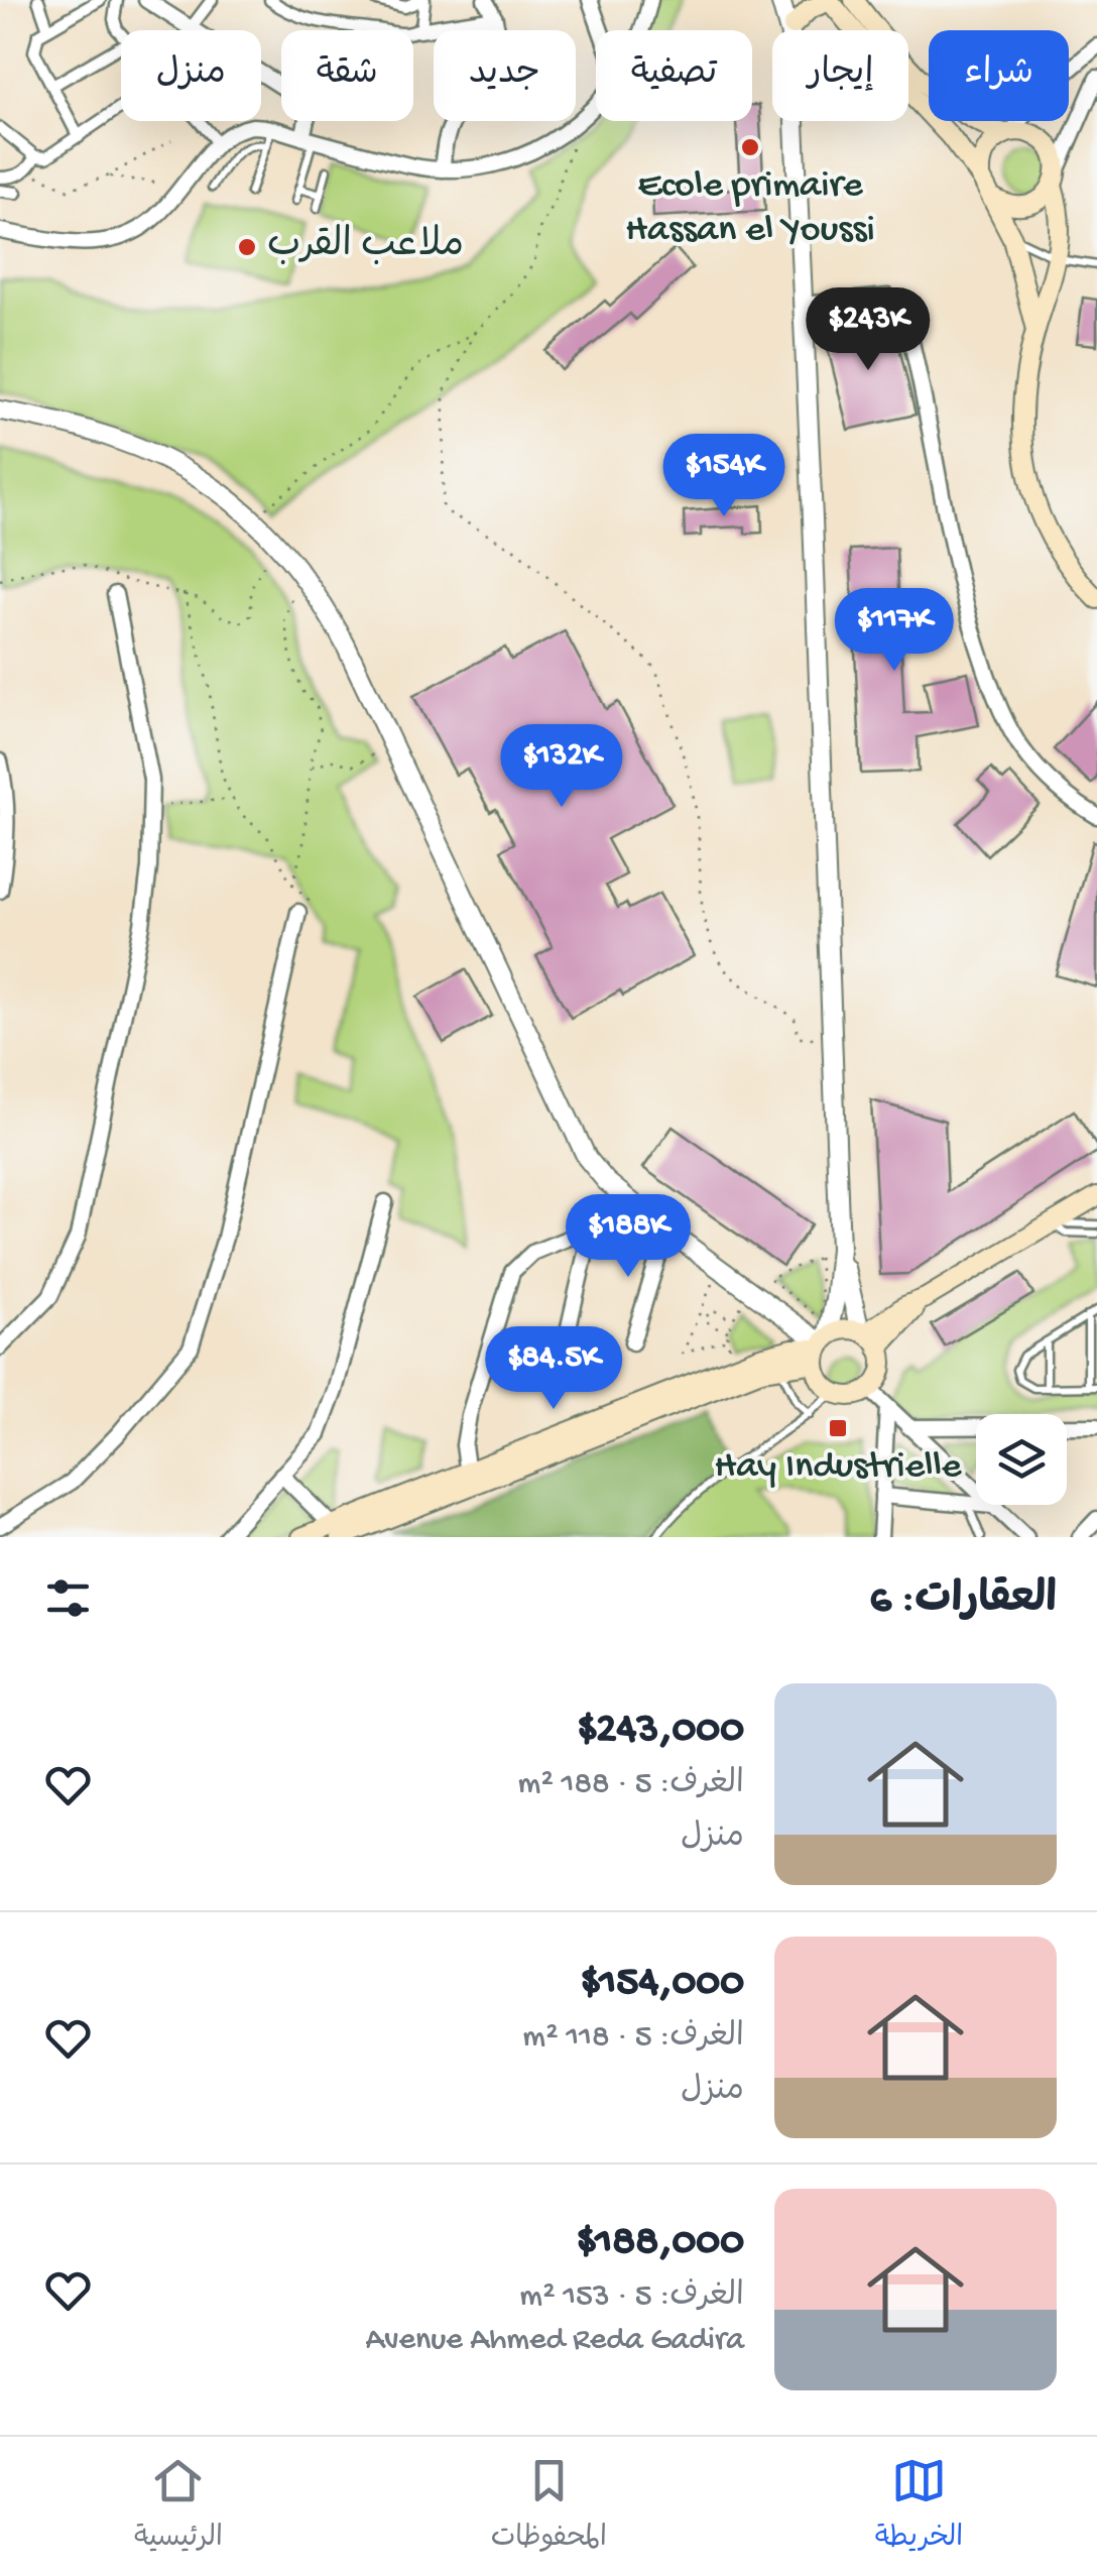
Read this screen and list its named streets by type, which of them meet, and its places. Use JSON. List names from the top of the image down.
{
  "places": {
    "other": ["Ecole primaire Hassan el Youssi", "ملاعب القرب"],
    "transit": ["Hay Industrielle"]
  },
  "page": {
    "chip": [
      "شراء",
      "إيجار",
      "تصفية",
      "جديد",
      "شقة",
      "منزل"
    ],
    "price": [
      "$243K",
      "$154K",
      "$117K",
      "$132K",
      "$188K",
      "$84.5K"
    ],
    "heading": "العقارات: 6",
    "list": [
      {
        "name": "$243,000",
        "note": "الغرف: 5 · 188 m² · منزل"
      },
      {
        "name": "$154,000",
        "note": "الغرف: 5 · 118 m² · منزل"
      },
      {
        "name": "$188,000",
        "note": "الغرف: 5 · 153 m² · Avenue Ahmed Reda Gadira"
      }
    ],
    "tabs": ["الخريطة", "المحفوظات", "الرئيسية"]
  }
}
